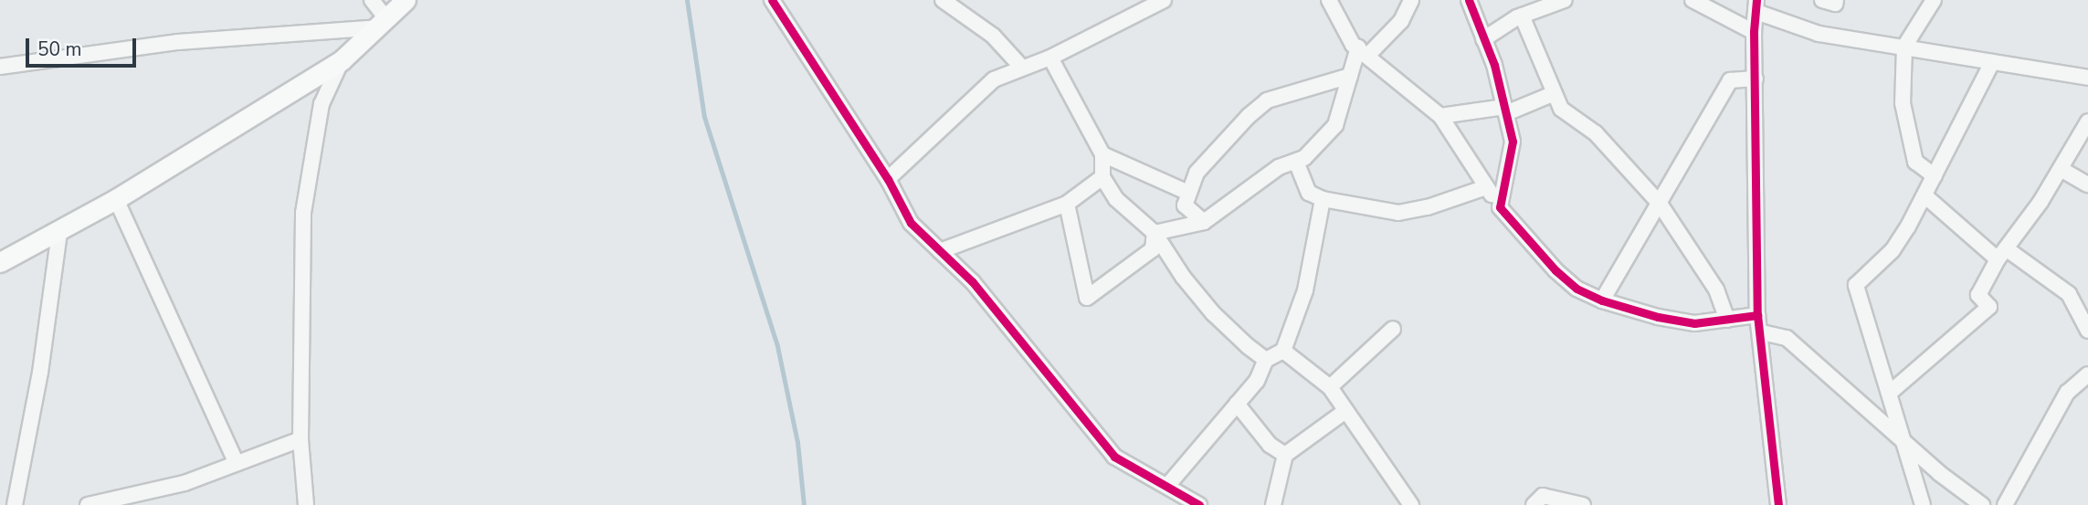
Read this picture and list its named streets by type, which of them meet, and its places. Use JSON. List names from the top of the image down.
{
  "scale_bar": "50 m"
}
